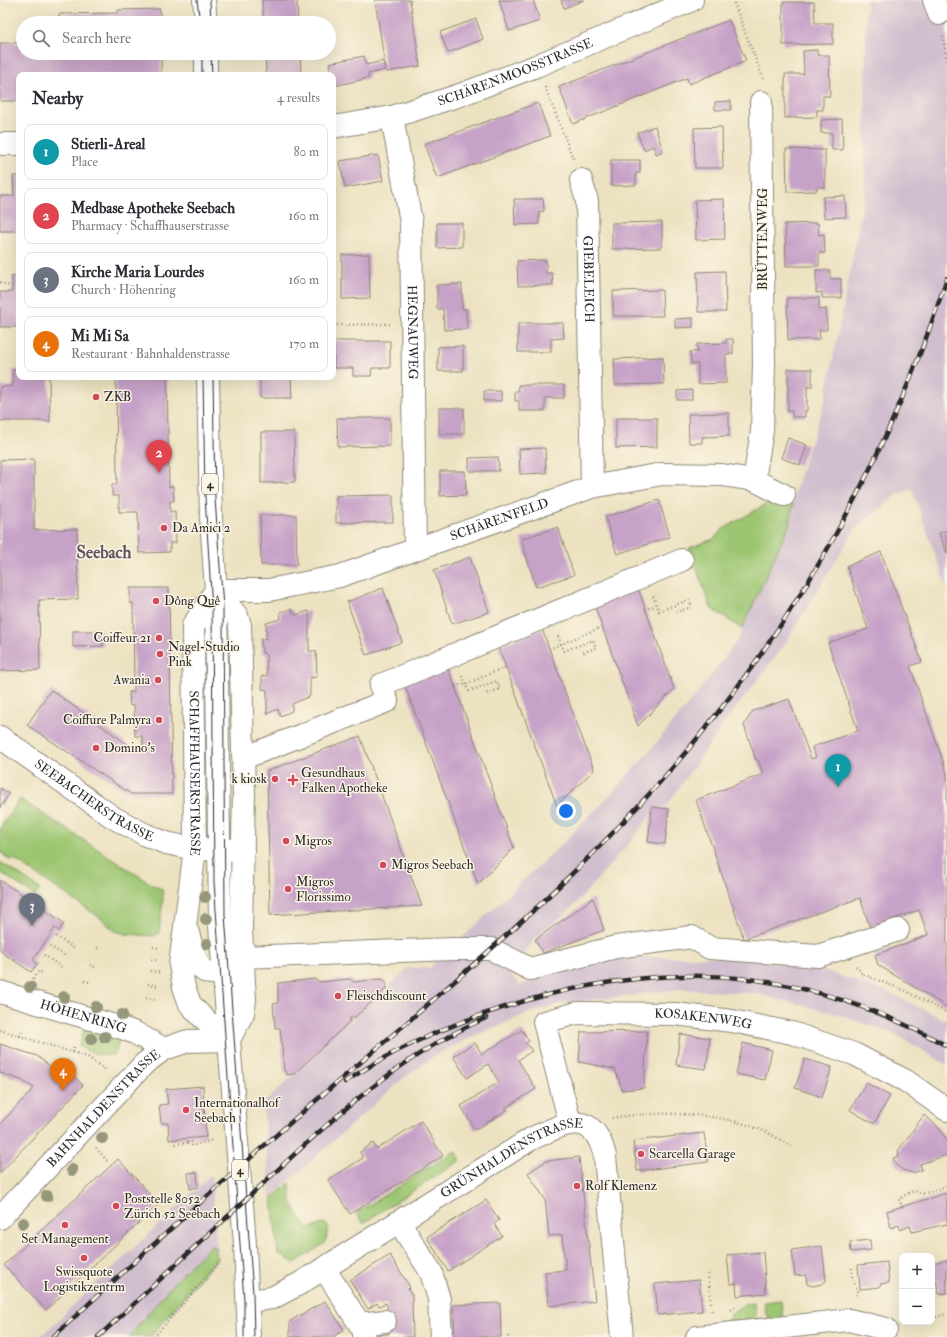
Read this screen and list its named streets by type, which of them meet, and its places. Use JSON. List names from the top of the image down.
{
  "streets": {
    "street": [
      "SCHÄRENMOOSSTRASSE",
      "BRÜTTENWEG",
      "GIEBELEICH",
      "HEGNAUWEG",
      "4",
      "SCHÄRENFELD",
      "SCHAFFHAUSERSTRASSE",
      "SEEBACHERSTRASSE",
      "HÖHENRING",
      "KOSAKENWEG",
      "BAHNHALDENSTRASSE",
      "GRÜNHALDENSTRASSE"
    ]
  },
  "crossings": [
    ["SCHÄRENMOOSSTRASSE", "HEGNAUWEG"],
    ["BRÜTTENWEG", "SCHÄRENFELD"],
    ["GIEBELEICH", "SCHÄRENFELD"],
    ["HEGNAUWEG", "SCHÄRENFELD"],
    ["4", "SCHAFFHAUSERSTRASSE"],
    ["4", "BAHNHALDENSTRASSE"],
    ["4", "GRÜNHALDENSTRASSE"],
    ["SCHÄRENFELD", "SCHAFFHAUSERSTRASSE"],
    ["SCHAFFHAUSERSTRASSE", "SEEBACHERSTRASSE"],
    ["SCHAFFHAUSERSTRASSE", "BAHNHALDENSTRASSE"],
    ["HÖHENRING", "BAHNHALDENSTRASSE"],
    ["KOSAKENWEG", "GRÜNHALDENSTRASSE"]
  ],
  "districts": ["Seebach"],
  "places": {
    "other": [
      "ZKB",
      "Da Amici 2",
      "Dông Quê",
      "Coiffeur 21",
      "Nagel-Studio Pink",
      "Awania",
      "Coiffure Palmyra",
      "Domino's",
      "k kiosk",
      "Migros",
      "Migros Seebach",
      "Migros Florissimo",
      "Fleischdiscount",
      "Internationalhof Seebach",
      "Scarcella Garage",
      "Rolf Klemenz",
      "Poststelle 8052 Zürich 52 Seebach",
      "Set Management",
      "Swissquote Logistikzentrm"
    ],
    "health": ["Gesundhaus Falken Apotheke"]
  },
  "page": {
    "search": "Search here",
    "heading": ["Nearby", "4 results"],
    "list": [
      {
        "mark": "1",
        "name": "Stierli-Areal",
        "note": "Place",
        "value": "80 m"
      },
      {
        "mark": "2",
        "name": "Medbase Apotheke Seebach",
        "note": "Pharmacy · Schaffhauserstrasse",
        "value": "160 m"
      },
      {
        "mark": "3",
        "name": "Kirche Maria Lourdes",
        "note": "Church · Höhenring",
        "value": "160 m"
      },
      {
        "mark": "4",
        "name": "Mi Mi Sa",
        "note": "Restaurant · Bahnhaldenstrasse",
        "value": "170 m"
      }
    ],
    "pins": [
      "2",
      "1",
      "3",
      "4"
    ],
    "map_buttons": ["+", "−"]
  }
}
